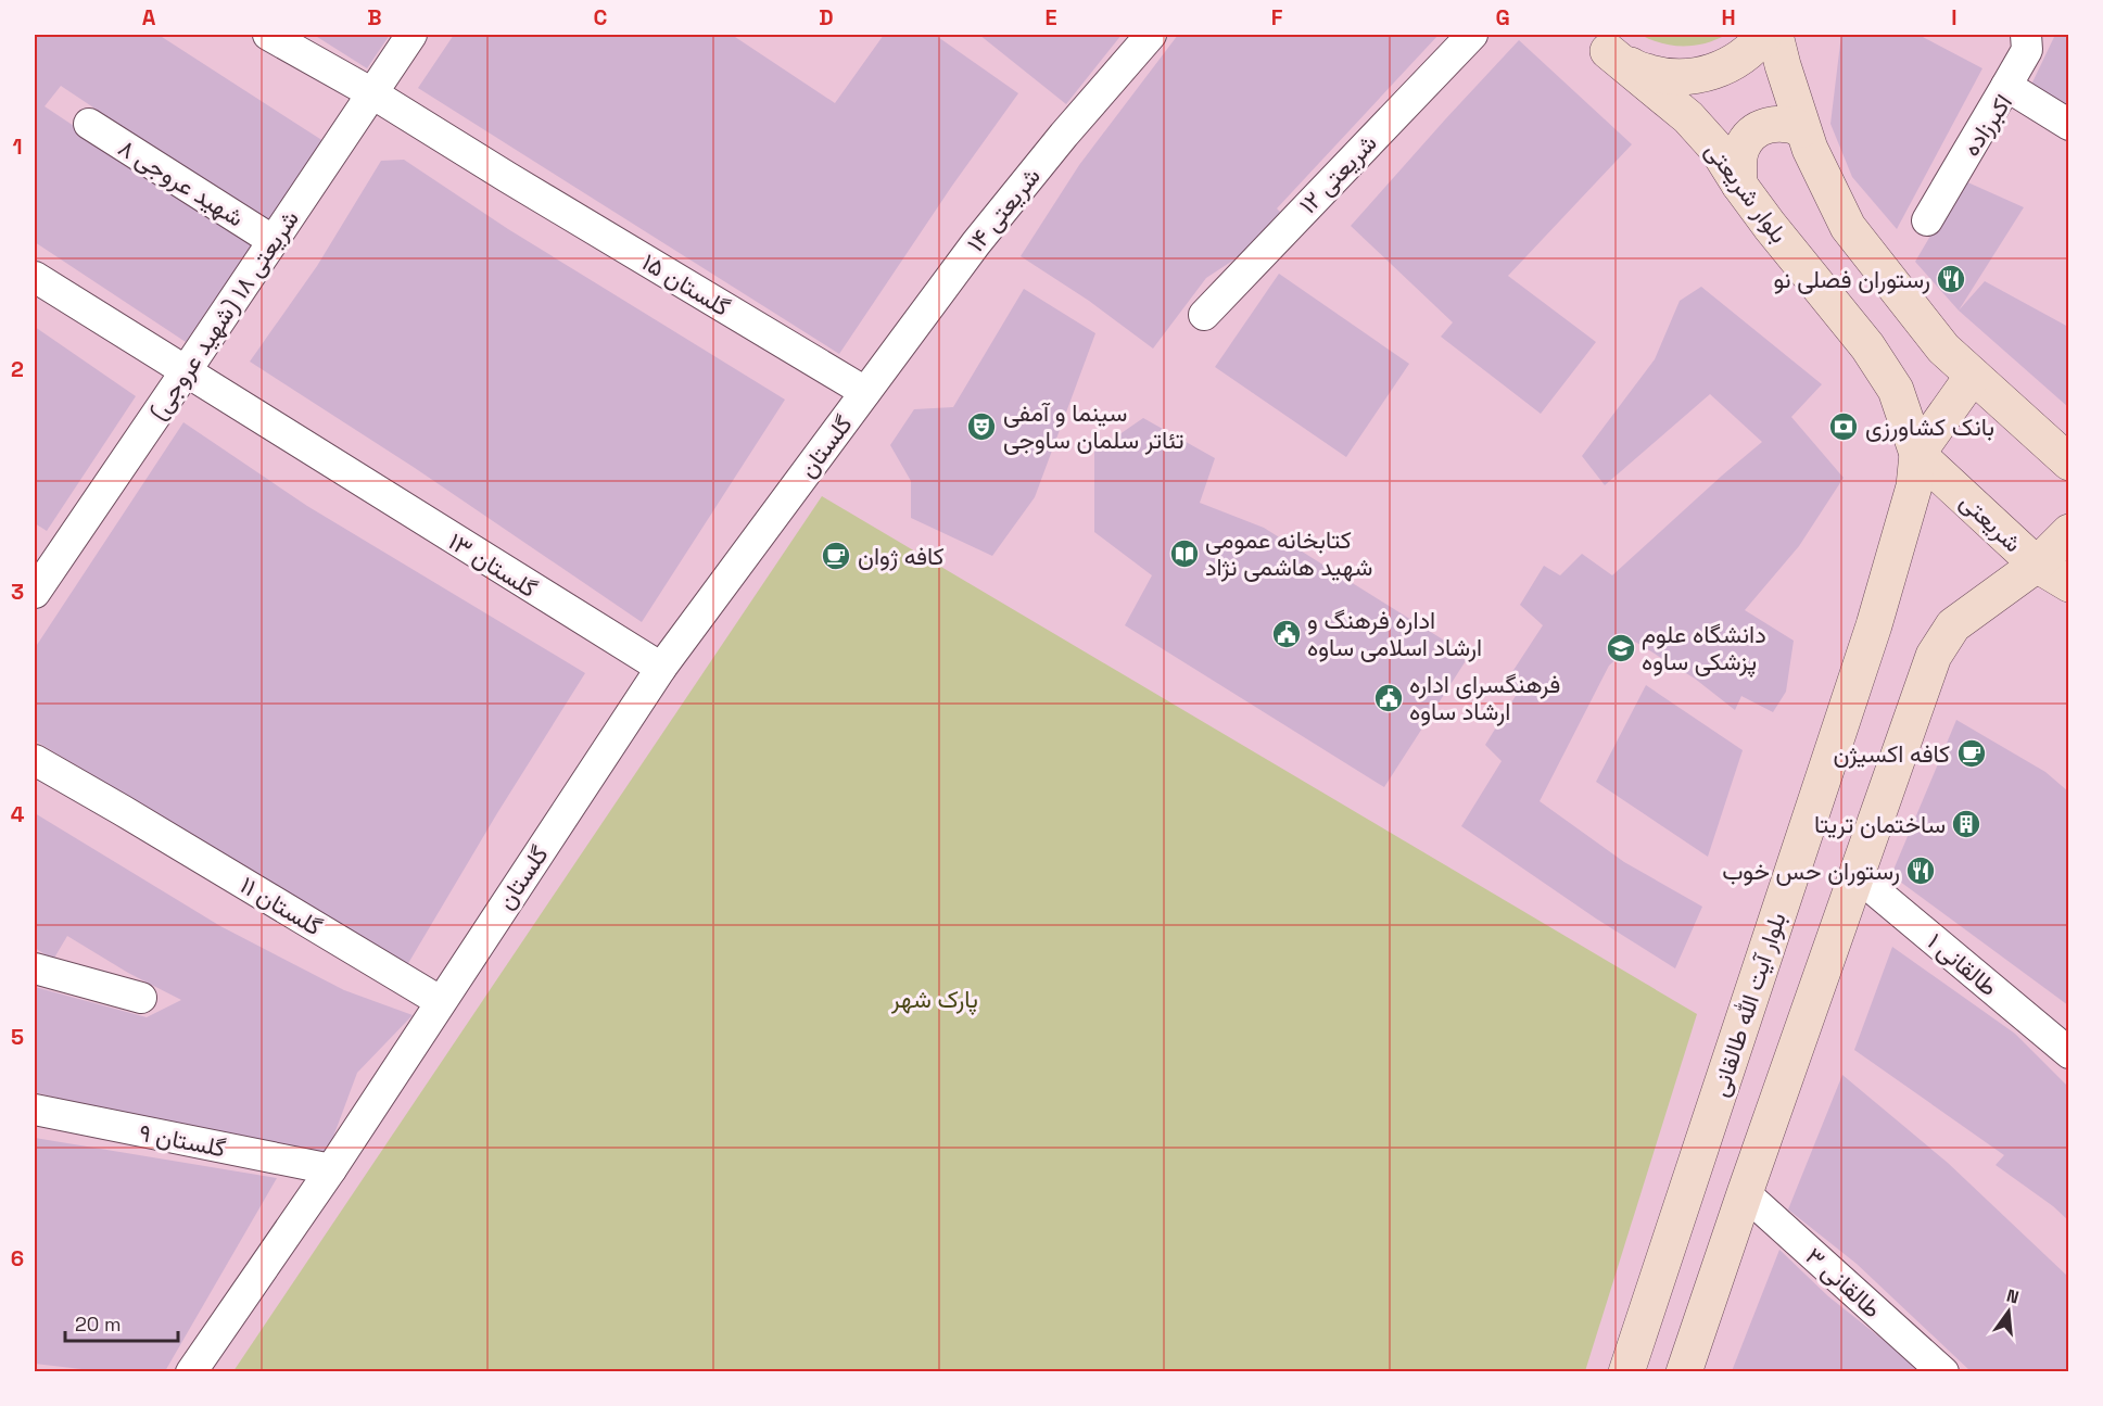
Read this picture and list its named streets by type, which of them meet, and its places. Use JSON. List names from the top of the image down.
{
  "streets": {
    "main road": ["بلوار شریعتی", "شریعتی", "بلوار آیت الله طالقانی"],
    "street": [
      "اکبرزاده",
      "شریعتی ۱۲",
      "شهید عروجی ۸",
      "شریعتی ۱۴",
      "گلستان ۱۵",
      "شریعتی ۱۸ (شهید عروجی)",
      "گلستان",
      "گلستان ۱۳",
      "گلستان ۱۱",
      "طالقانی ۱",
      "گلستان ۹",
      "طالقانی ۳"
    ]
  },
  "crossings": [
    ["شهید عروجی ۸", "شریعتی ۱۸ (شهید عروجی)"],
    ["بلوار شریعتی", "شریعتی"],
    ["بلوار شریعتی", "بلوار آیت الله طالقانی"],
    ["شریعتی ۱۴", "گلستان ۱۵"],
    ["شریعتی ۱۴", "گلستان"],
    ["گلستان ۱۵", "شریعتی ۱۸ (شهید عروجی)"],
    ["گلستان ۱۵", "گلستان"],
    ["شریعتی ۱۸ (شهید عروجی)", "گلستان ۱۳"],
    ["گلستان", "گلستان ۱۳"],
    ["گلستان", "گلستان ۱۱"],
    ["گلستان", "گلستان ۹"],
    ["شریعتی", "بلوار آیت الله طالقانی"]
  ],
  "parks": ["پارک شهر"],
  "places": {
    "restaurant": ["رستوران فصلی نو", "رستوران حس خوب"],
    "theatre": ["سینما و آمفی تئاتر سلمان ساوجی"],
    "bank": ["بانک کشاورزی"],
    "library": ["کتابخانه عمومی شهید هاشمی نژاد"],
    "cafe": ["کافه ژوان", "کافه اکسیژن"],
    "public building": ["اداره فرهنگ و ارشاد اسلامی ساوه", "فرهنگسرای اداره ارشاد ساوه"],
    "school or university": ["دانشگاه علوم پزشکی ساوه"],
    "building": ["ساختمان تریتا"]
  },
  "scale_bar": "20 m",
  "north": "top",
  "grid": {
    "columns": [
      "A",
      "B",
      "C",
      "D",
      "E",
      "F",
      "G",
      "H",
      "I"
    ],
    "rows": [
      "1",
      "2",
      "3",
      "4",
      "5",
      "6"
    ]
  }
}
